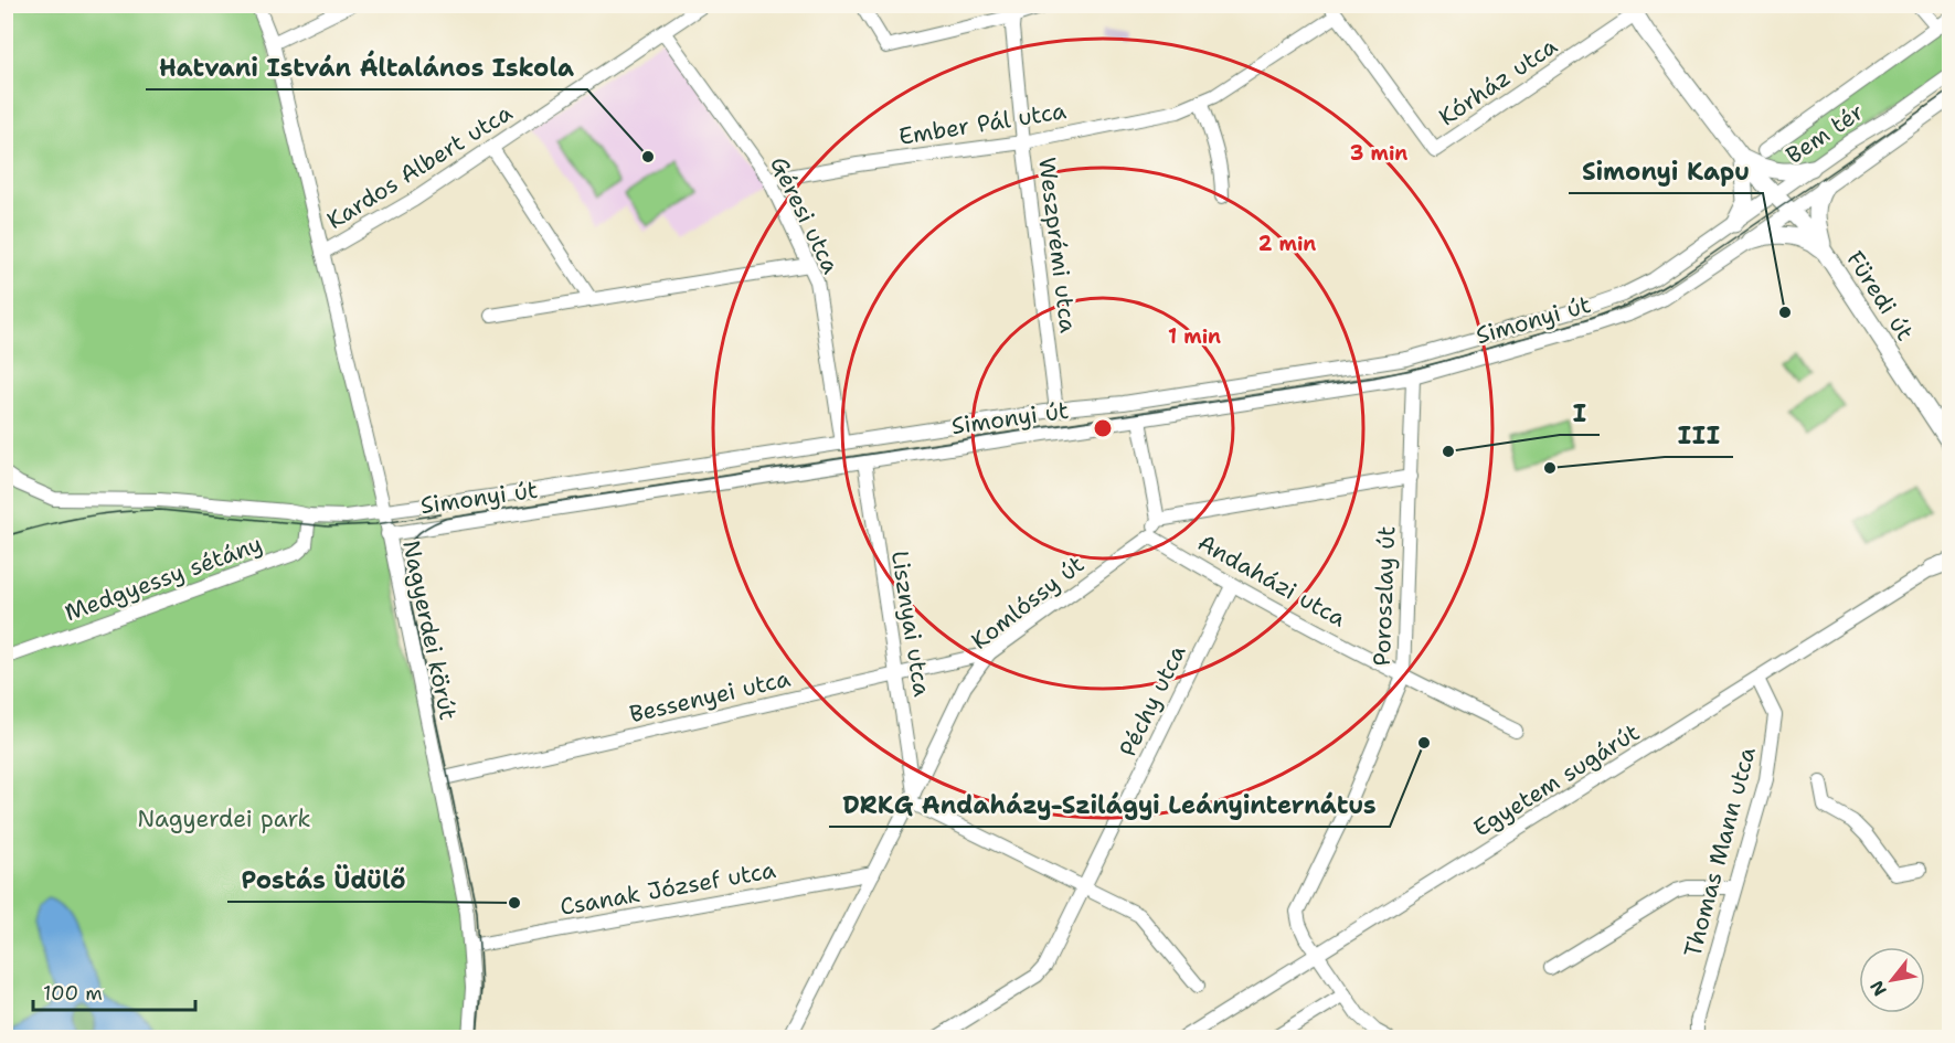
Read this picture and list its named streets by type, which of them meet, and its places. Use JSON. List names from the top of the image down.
{
  "streets": {
    "main road": ["Füredi út"],
    "street": [
      "Kórház utca",
      "Ember Pál utca",
      "Bem tér",
      "Kardos Albert utca",
      "Géresi utca",
      "Weszprémi utca",
      "Simonyi út",
      "Medgyessy sétány",
      "Andaházi utca",
      "Poroszlay út",
      "Komlóssy út",
      "Lisznyai utca",
      "Nagyerdei körút",
      "Bessenyei utca",
      "Péchy utca",
      "Egyetem sugárút",
      "Thomas Mann utca",
      "Csanak József utca"
    ]
  },
  "crossings": [
    ["Kórház utca", "Ember Pál utca"],
    ["Kórház utca", "Füredi út"],
    ["Ember Pál utca", "Géresi utca"],
    ["Ember Pál utca", "Weszprémi utca"],
    ["Bem tér", "Füredi út"],
    ["Bem tér", "Simonyi út"],
    ["Kardos Albert utca", "Géresi utca"],
    ["Kardos Albert utca", "Nagyerdei körút"],
    ["Géresi utca", "Simonyi út"],
    ["Weszprémi utca", "Simonyi út"],
    ["Simonyi út", "Poroszlay út"],
    ["Simonyi út", "Lisznyai utca"],
    ["Simonyi út", "Nagyerdei körút"],
    ["Andaházi utca", "Poroszlay út"],
    ["Andaházi utca", "Komlóssy út"],
    ["Andaházi utca", "Péchy utca"],
    ["Poroszlay út", "Egyetem sugárút"],
    ["Komlóssy út", "Lisznyai utca"],
    ["Komlóssy út", "Bessenyei utca"],
    ["Komlóssy út", "Csanak József utca"],
    ["Lisznyai utca", "Bessenyei utca"],
    ["Nagyerdei körút", "Bessenyei utca"],
    ["Nagyerdei körút", "Csanak József utca"],
    ["Egyetem sugárút", "Thomas Mann utca"]
  ],
  "parks": ["Nagyerdei park"],
  "places": [
    "Hatvani István Általános Iskola",
    "Simonyi Kapu",
    "I",
    "III",
    "DRKG Andaházy-Szilágyi Leányinternátus",
    "Postás Üdülő"
  ],
  "scale_bar": "100 m",
  "north": "bottom left",
  "rings": ["3 min", "2 min", "1 min"]
}
